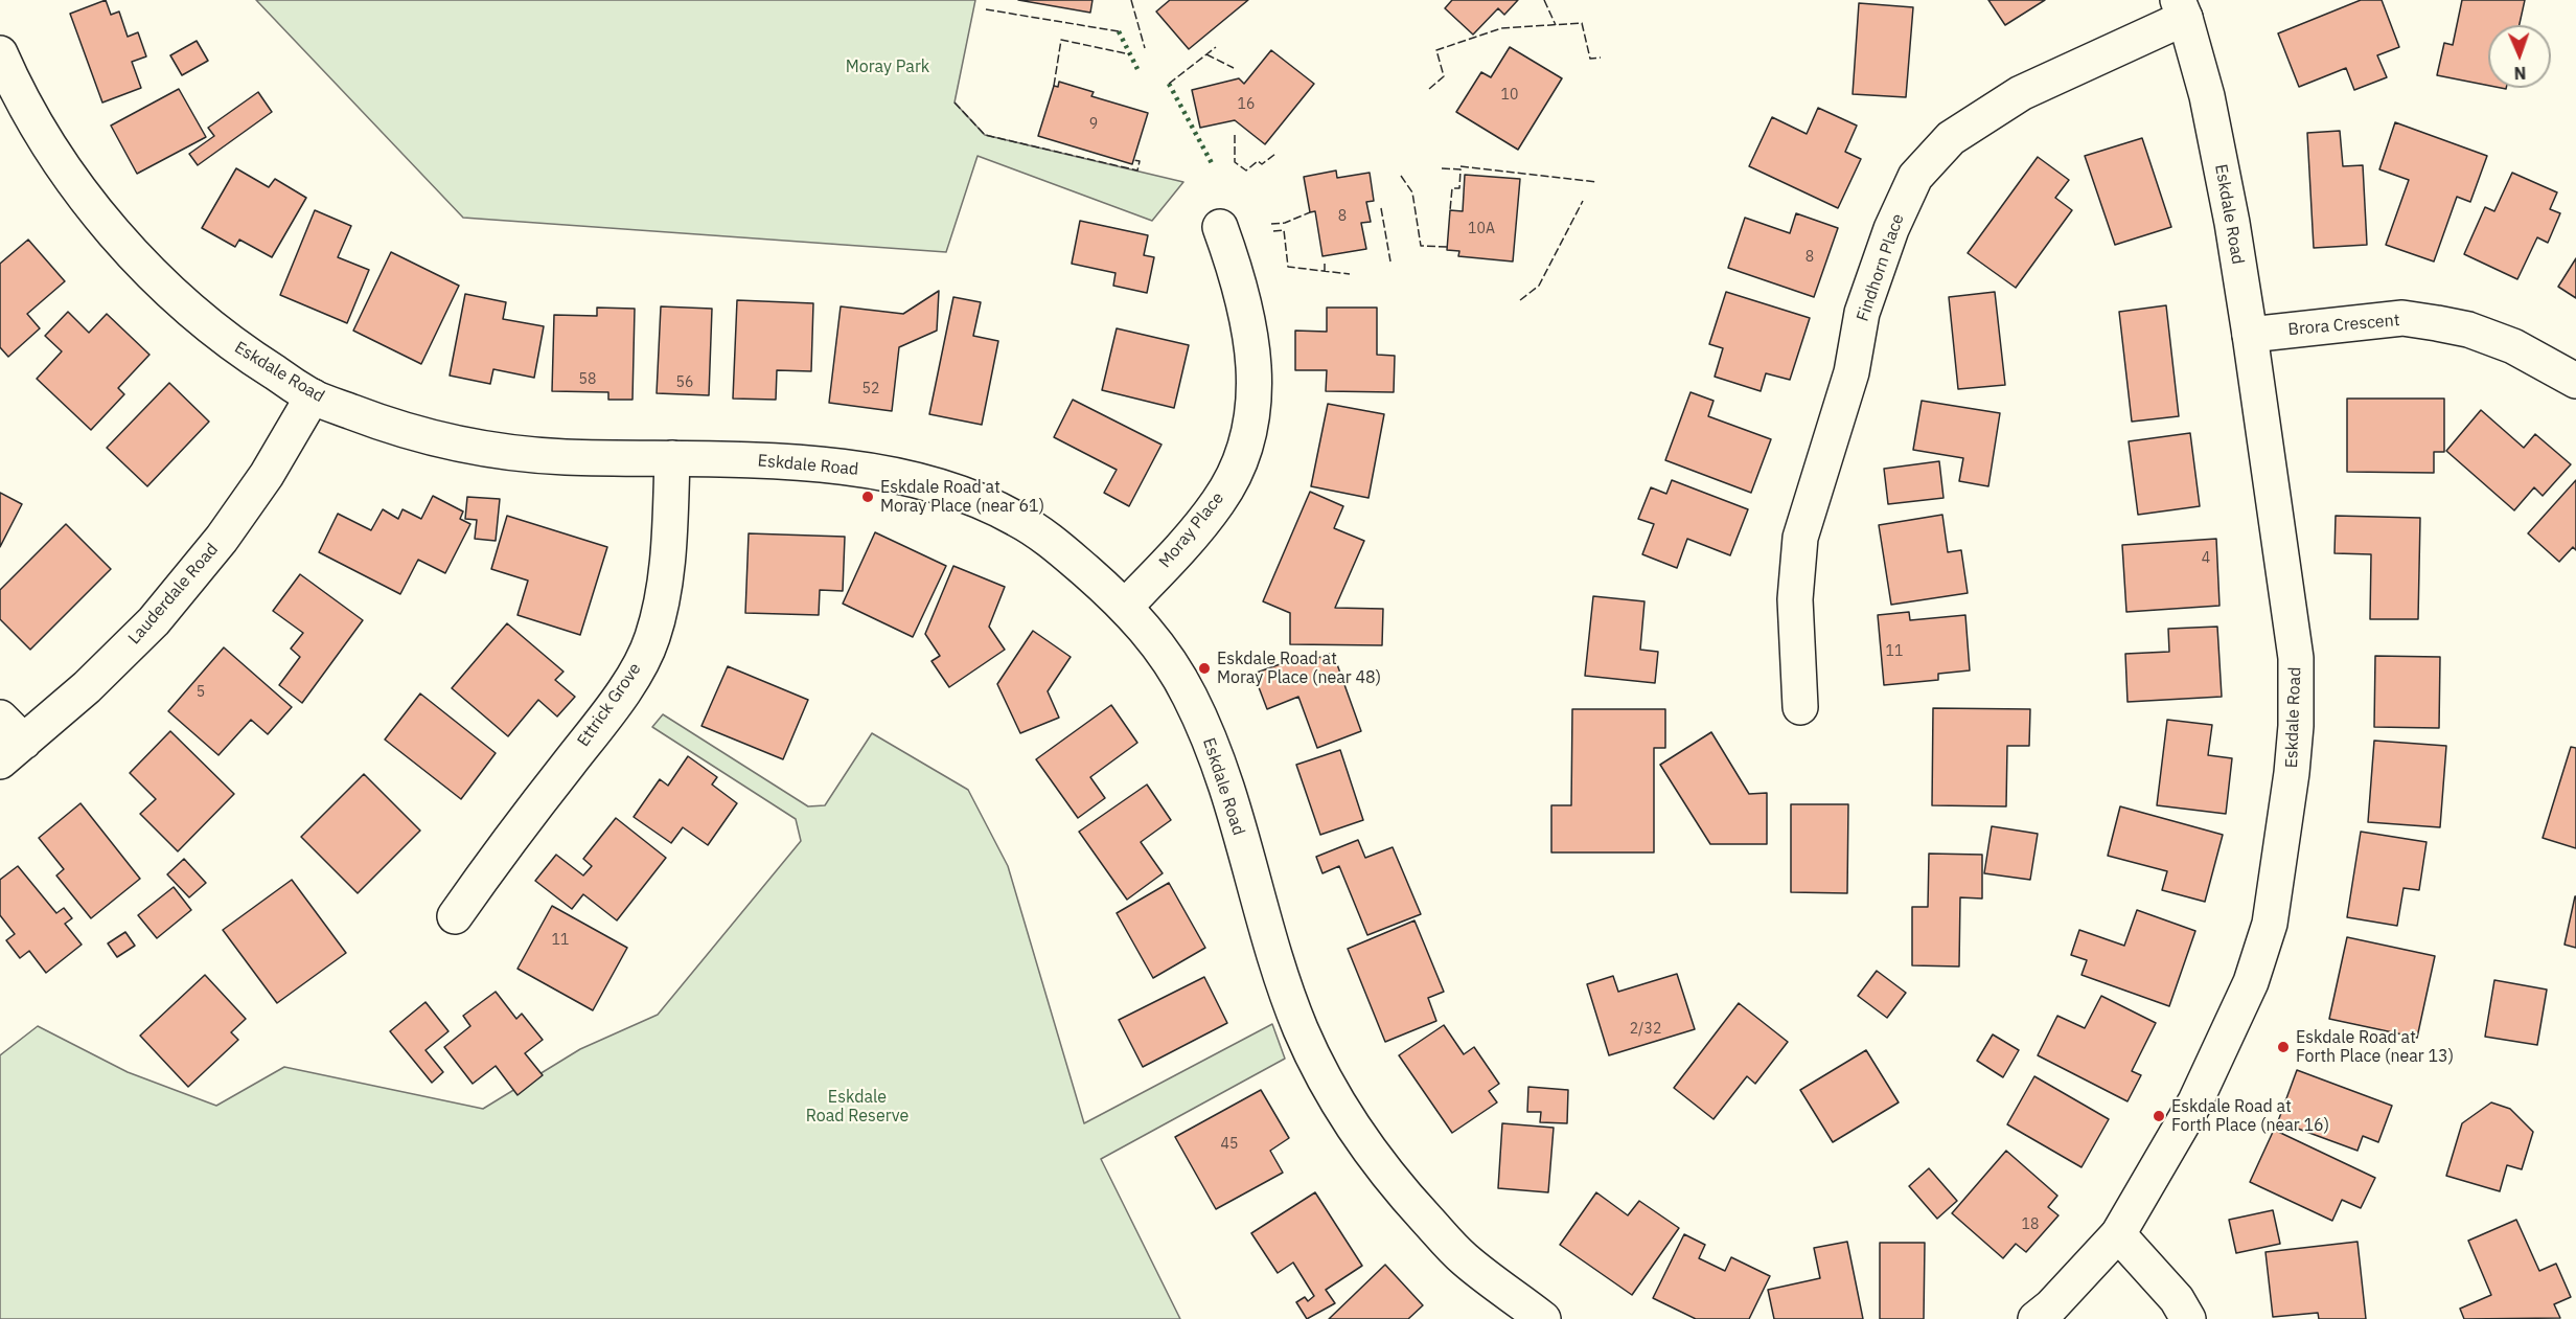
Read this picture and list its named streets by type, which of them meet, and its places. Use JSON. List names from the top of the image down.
{
  "streets": {
    "street": [
      "Eskdale Road",
      "Findhorn Place",
      "Brora Crescent",
      "Moray Place",
      "Lauderdale Road",
      "Ettrick Grove"
    ]
  },
  "crossings": [
    ["Eskdale Road", "Findhorn Place"],
    ["Eskdale Road", "Brora Crescent"],
    ["Eskdale Road", "Moray Place"],
    ["Eskdale Road", "Lauderdale Road"],
    ["Eskdale Road", "Ettrick Grove"]
  ],
  "parks": ["Moray Park", "Eskdale Road Reserve"],
  "places": [
    "Eskdale Road at Moray Place (near 61)",
    "Eskdale Road at Moray Place (near 48)",
    "Eskdale Road at Forth Place (near 13)",
    "Eskdale Road at Forth Place (near 16)"
  ],
  "house_numbers": [
    "10",
    "16",
    "9",
    "8",
    "10A",
    "8",
    "58",
    "56",
    "52",
    "4",
    "11",
    "5",
    "11",
    "2/32",
    "45",
    "18"
  ],
  "north": "bottom"
}
